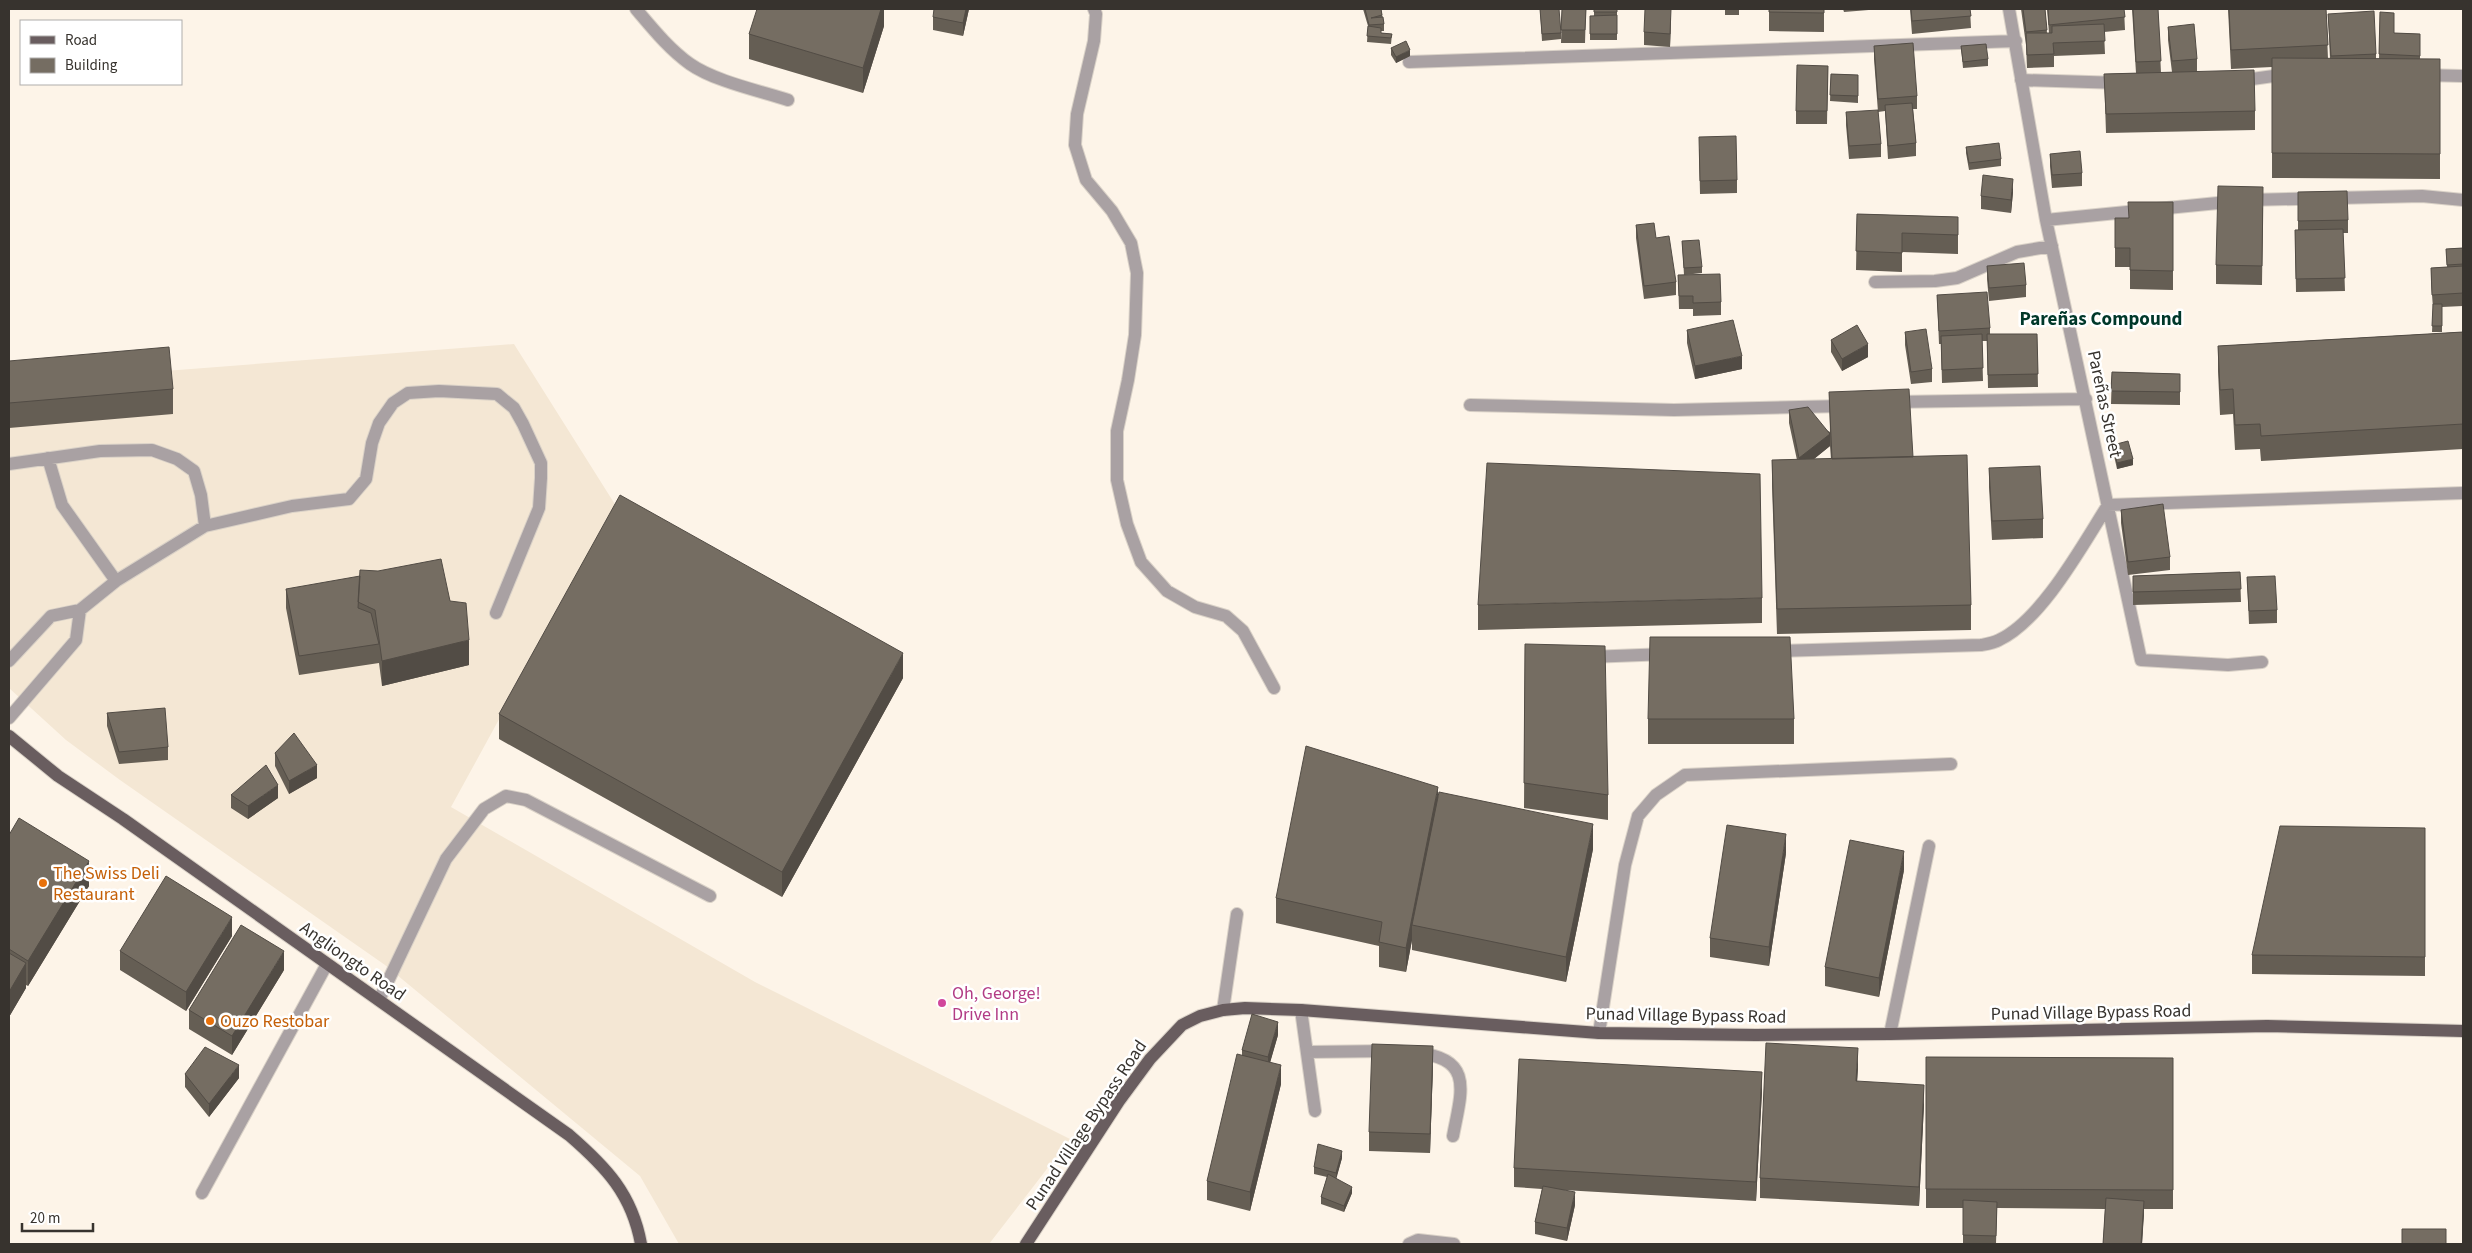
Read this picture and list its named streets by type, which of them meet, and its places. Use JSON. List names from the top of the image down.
{
  "streets": {
    "main road": ["Angliongto Road", "Punad Village Bypass Road"],
    "street": ["Pareñas Street"]
  },
  "districts": ["Pareñas Compound"],
  "places": ["The Swiss Deli Restaurant", "Oh, George! Drive Inn", "Ouzo Restobar"],
  "legend": ["Road", "Building"],
  "scale_bar": "20 m"
}
